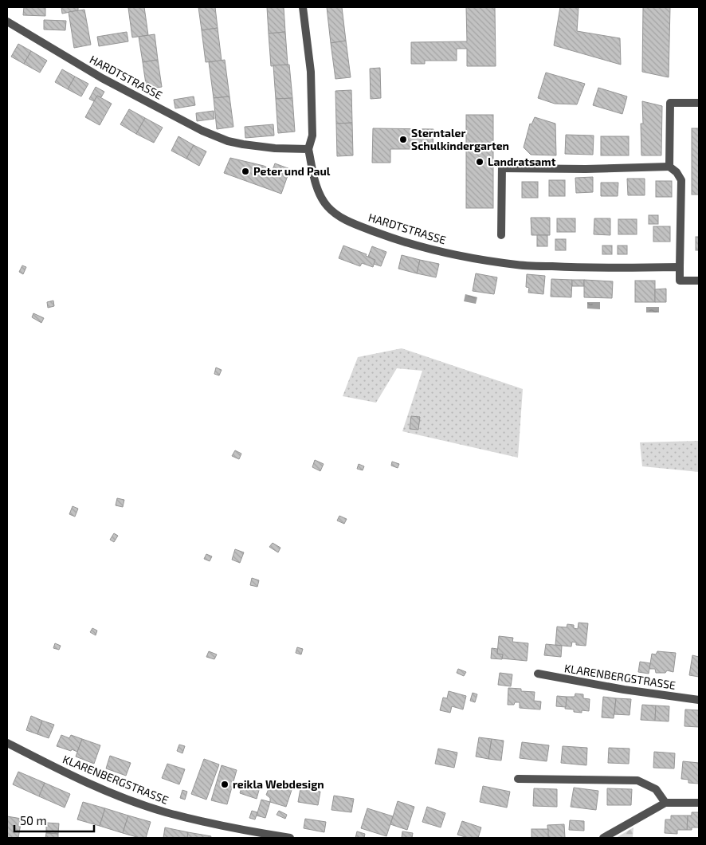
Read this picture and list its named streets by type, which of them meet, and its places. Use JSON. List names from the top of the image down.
{
  "streets": {
    "street": ["HARDTSTRASSE", "KLARENBERGSTRASSE"]
  },
  "places": [
    "Sterntaler Schulkindergarten",
    "Landratsamt",
    "Peter und Paul",
    "reikla Webdesign"
  ],
  "scale_bar": "50 m"
}
